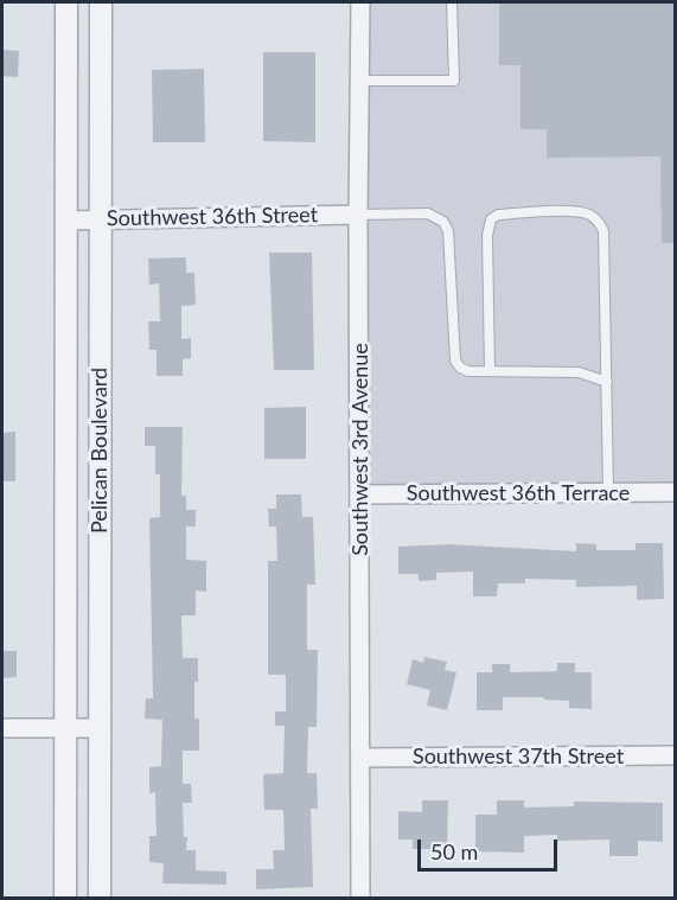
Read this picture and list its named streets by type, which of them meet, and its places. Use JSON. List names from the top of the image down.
{
  "streets": {
    "street": [
      "Southwest 36th Street",
      "Southwest 3rd Avenue",
      "Pelican Boulevard",
      "Southwest 36th Terrace",
      "Southwest 37th Street"
    ]
  },
  "crossings": [
    ["Southwest 36th Street", "Southwest 3rd Avenue"],
    ["Southwest 36th Street", "Pelican Boulevard"],
    ["Southwest 3rd Avenue", "Southwest 36th Terrace"],
    ["Southwest 3rd Avenue", "Southwest 37th Street"]
  ],
  "scale_bar": "50 m"
}
